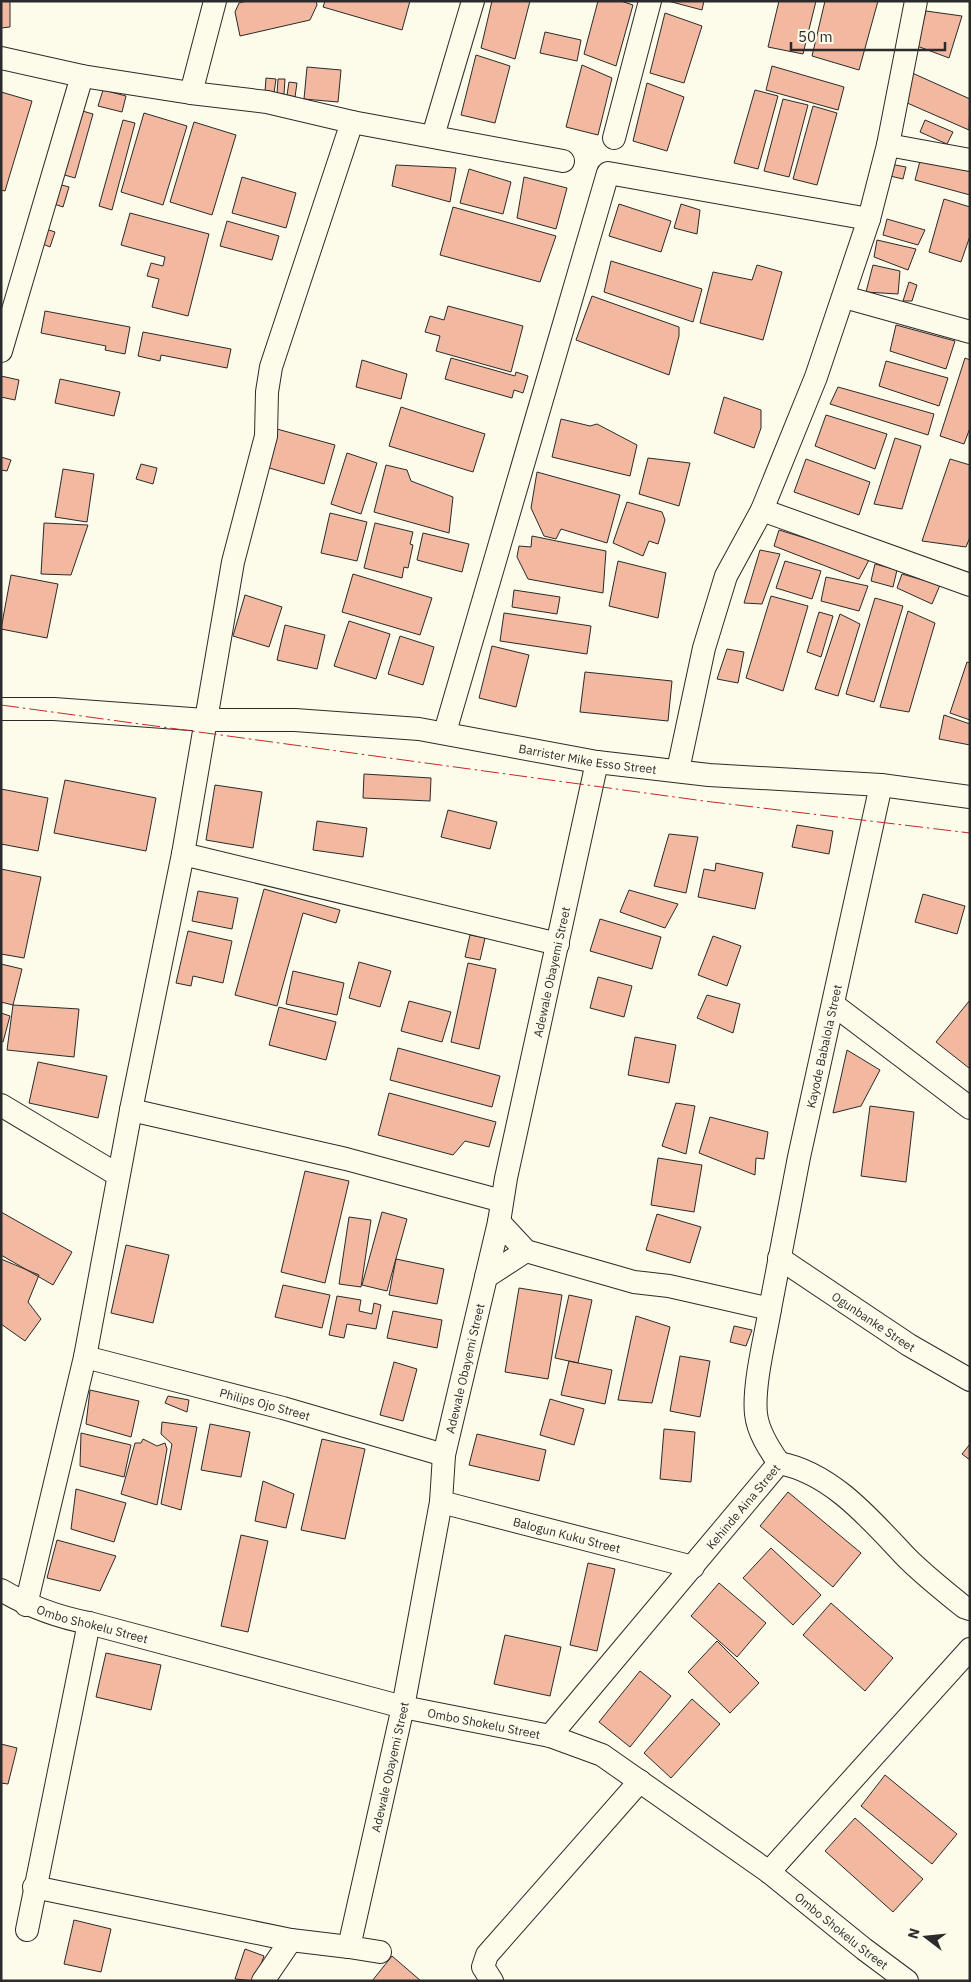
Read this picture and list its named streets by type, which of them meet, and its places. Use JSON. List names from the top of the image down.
{
  "streets": {
    "street": [
      "Barrister Mike Esso Street",
      "Adewale Obayemi Street",
      "Kayode Babalola Street",
      "Ogunbanke Street",
      "Philips Ojo Street",
      "Kehinde Aina Street",
      "Balogun Kuku Street",
      "Ombo Shokelu Street"
    ]
  },
  "crossings": [
    ["Barrister Mike Esso Street", "Adewale Obayemi Street"],
    ["Barrister Mike Esso Street", "Kayode Babalola Street"],
    ["Adewale Obayemi Street", "Philips Ojo Street"],
    ["Adewale Obayemi Street", "Balogun Kuku Street"],
    ["Adewale Obayemi Street", "Ombo Shokelu Street"],
    ["Kayode Babalola Street", "Ogunbanke Street"],
    ["Kayode Babalola Street", "Kehinde Aina Street"],
    ["Kehinde Aina Street", "Balogun Kuku Street"],
    ["Kehinde Aina Street", "Ombo Shokelu Street"]
  ],
  "scale_bar": "50 m",
  "north": "left"
}
